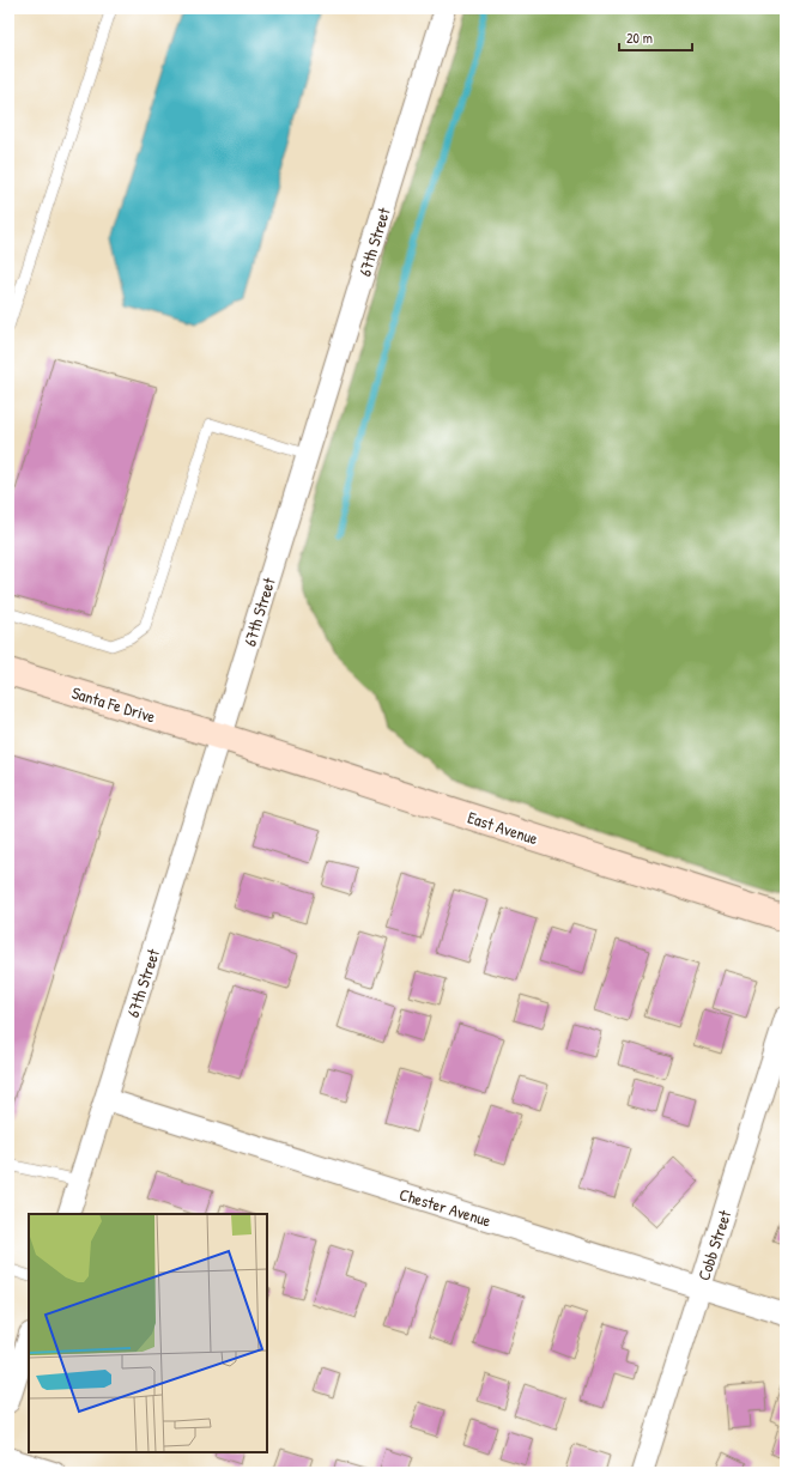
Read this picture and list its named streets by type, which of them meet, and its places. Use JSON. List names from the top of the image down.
{
  "streets": {
    "street": [
      "67th Street",
      "Santa Fe Drive",
      "East Avenue",
      "Chester Avenue",
      "Cobb Street"
    ]
  },
  "crossings": [
    ["67th Street", "Santa Fe Drive"],
    ["67th Street", "East Avenue"],
    ["67th Street", "Chester Avenue"],
    ["Santa Fe Drive", "East Avenue"],
    ["Chester Avenue", "Cobb Street"]
  ],
  "scale_bar": "20 m"
}
